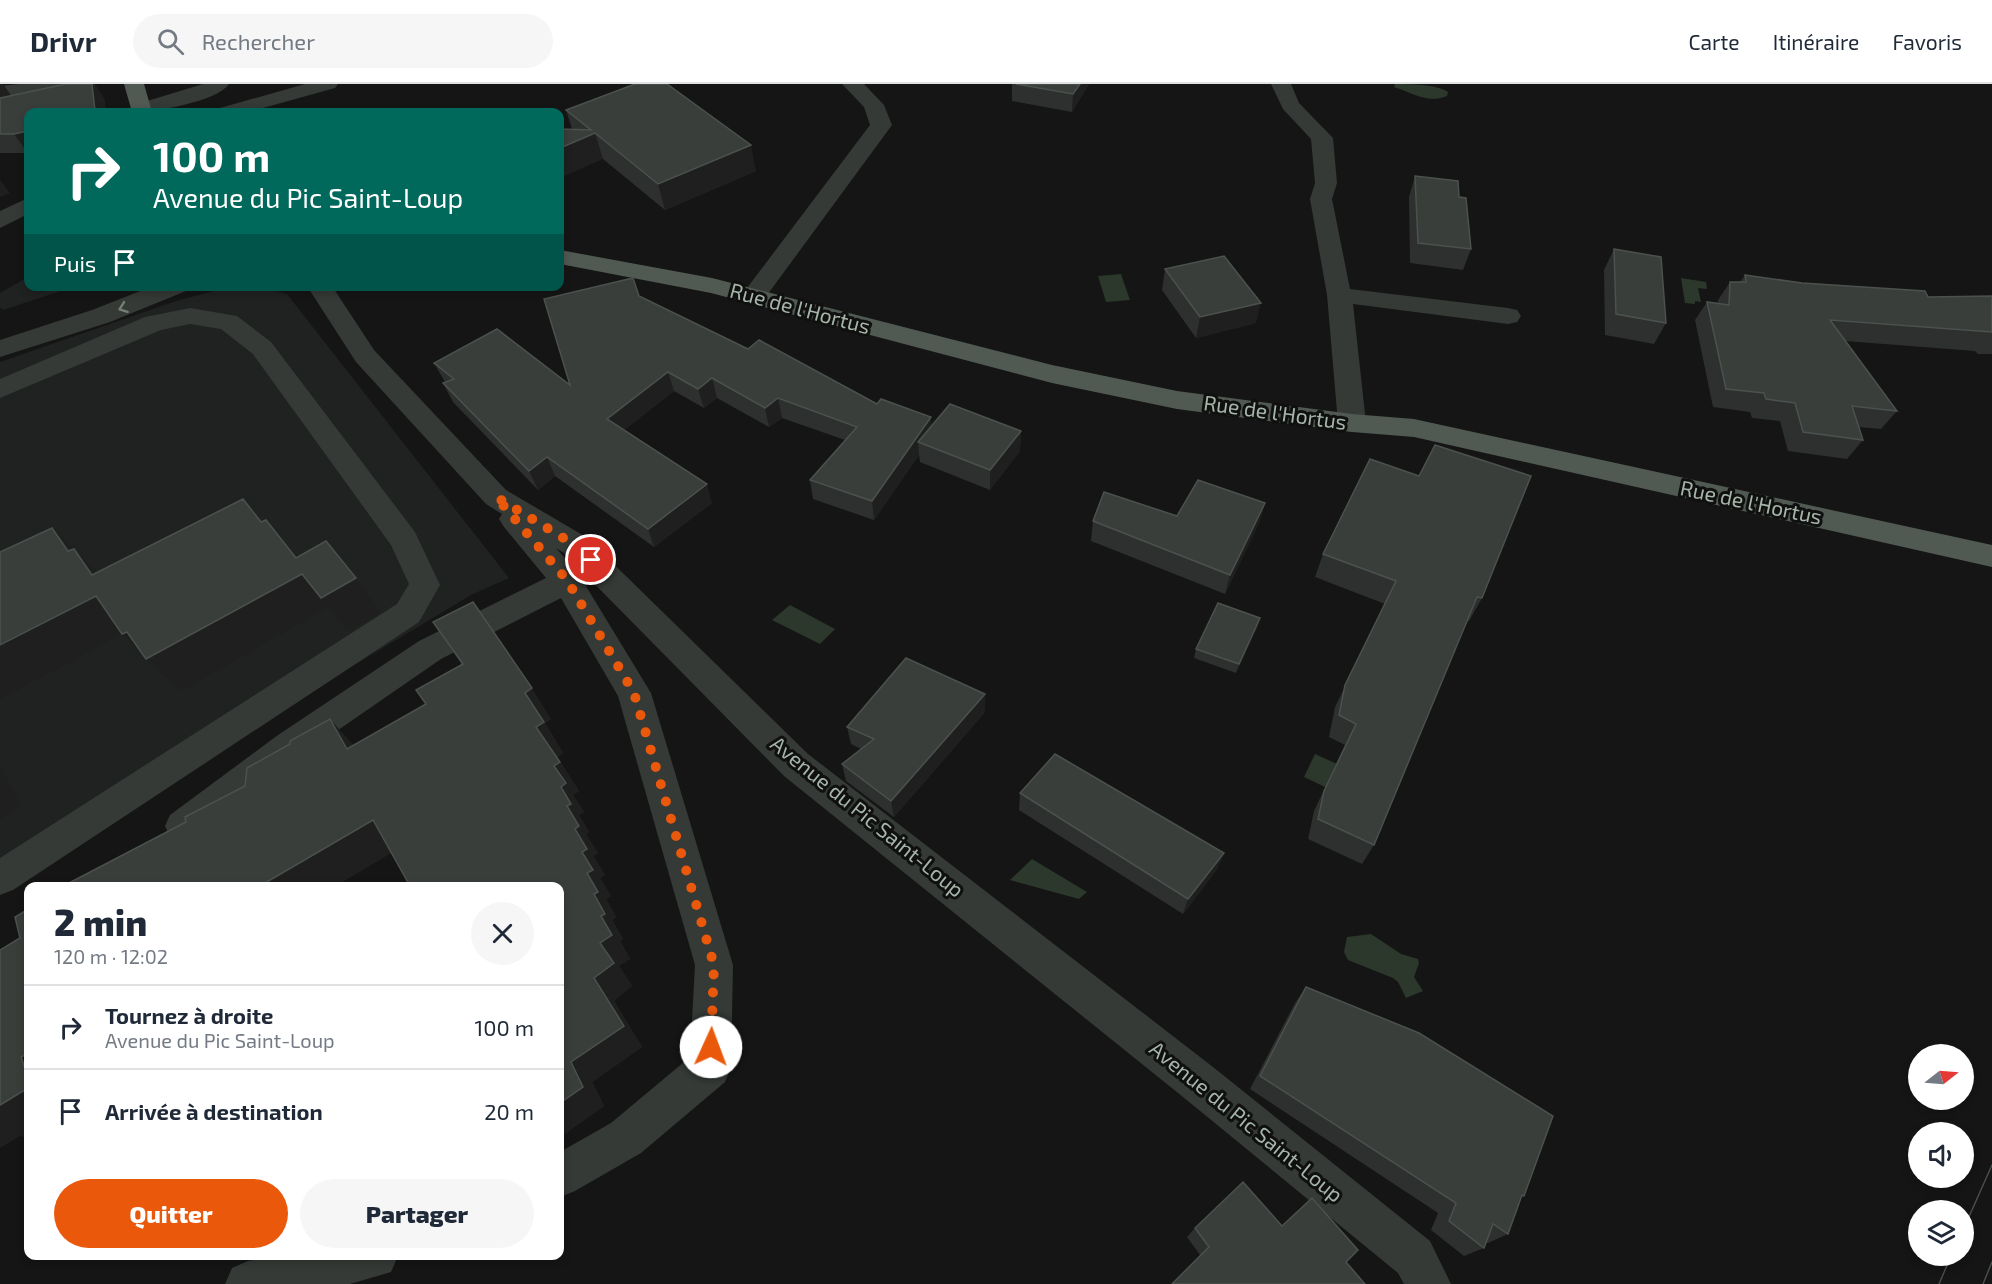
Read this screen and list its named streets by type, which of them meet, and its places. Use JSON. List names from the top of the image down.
{
  "streets": {
    "main road": ["Rue de l'Hortus"],
    "street": ["Avenue du Pic Saint-Loup"]
  },
  "north": "right",
  "page": {
    "header": "Drivr",
    "search": "Rechercher",
    "nav": ["Carte", "Itinéraire", "Favoris"],
    "turn": ["100 m", "Avenue du Pic Saint-Loup"],
    "then": "Puis",
    "heading": ["2 min", "120 m · 12:02"],
    "list": [
      {
        "name": "Tournez à droite",
        "note": "Avenue du Pic Saint-Loup",
        "value": "100 m"
      },
      {
        "name": "Arrivée à destination",
        "value": "20 m"
      }
    ],
    "buttons": ["Quitter", "Partager"]
  }
}
